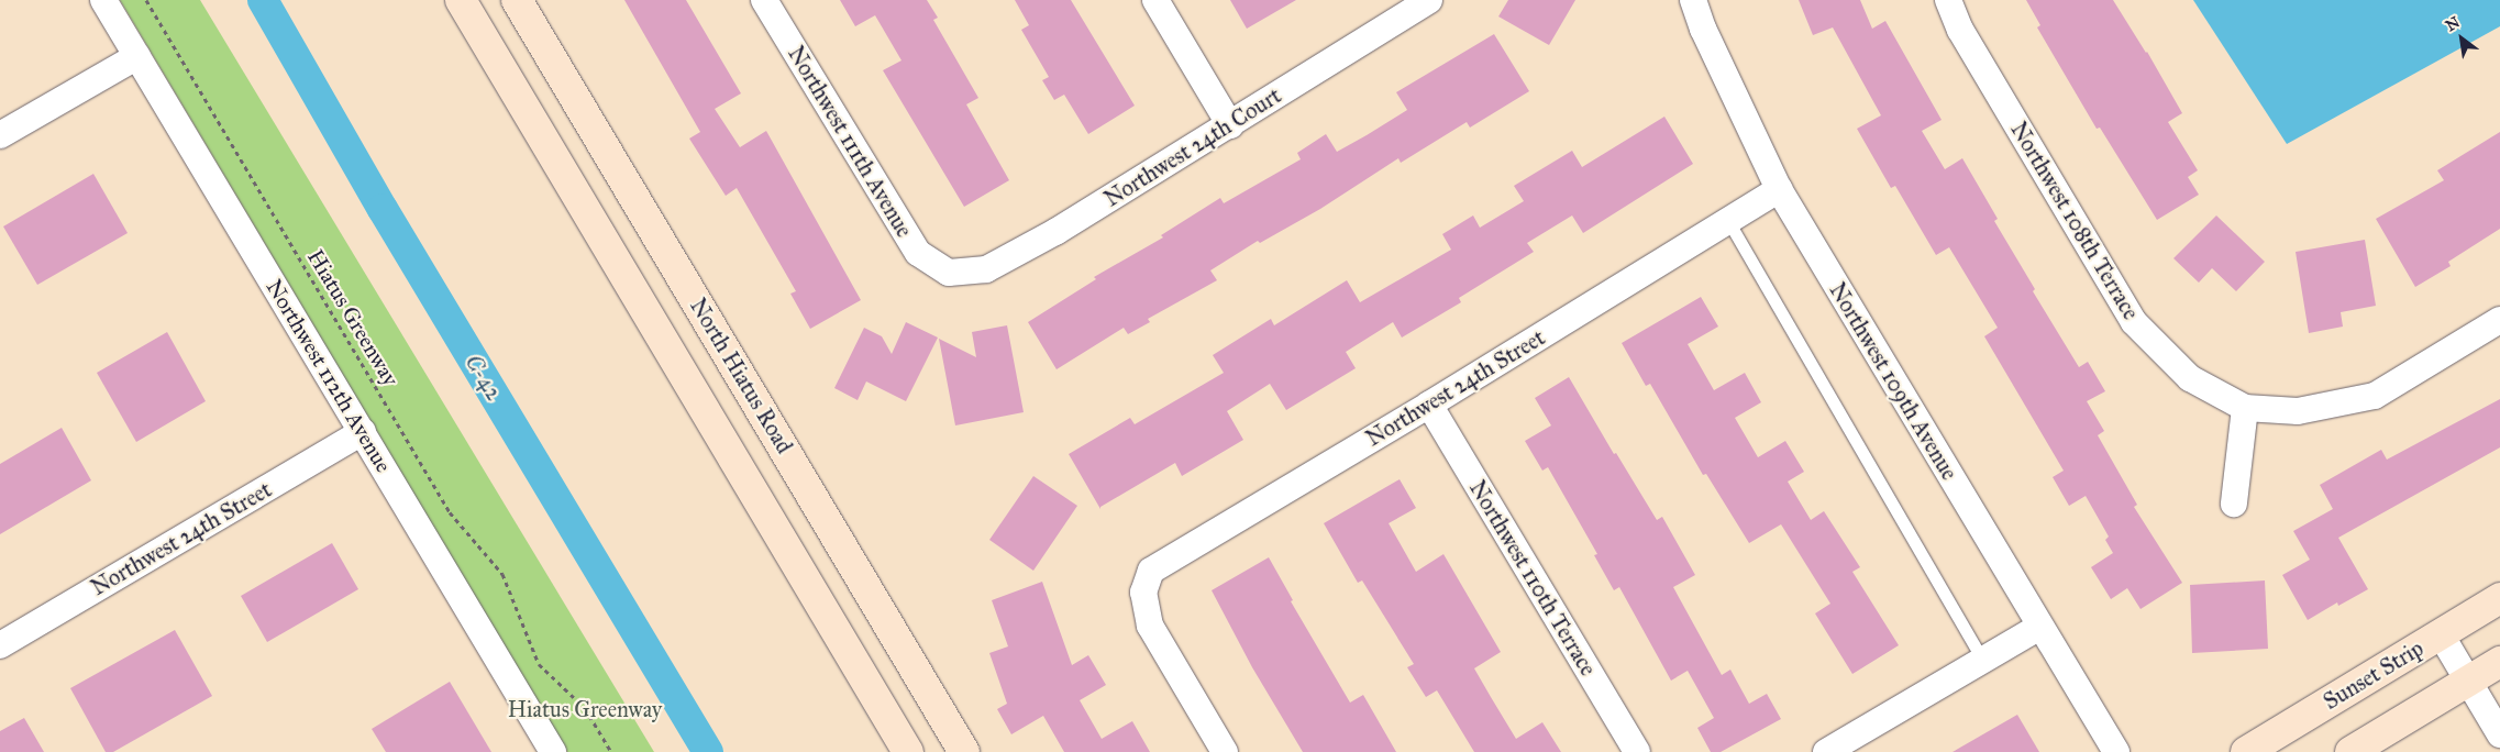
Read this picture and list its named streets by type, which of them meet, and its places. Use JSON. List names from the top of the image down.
{
  "streets": {
    "main road": ["North Hiatus Road", "Sunset Strip"],
    "street": [
      "Northwest 111th Avenue",
      "Northwest 24th Court",
      "Northwest 108th Terrace",
      "Northwest 112th Avenue",
      "Northwest 109th Avenue",
      "Northwest 24th Street",
      "Northwest 110th Terrace"
    ],
    "path": ["Hiatus Greenway"]
  },
  "crossings": [
    ["Northwest 111th Avenue", "Northwest 24th Court"],
    ["Northwest 112th Avenue", "Northwest 24th Street"],
    ["Northwest 109th Avenue", "Northwest 24th Street"],
    ["Northwest 24th Street", "Northwest 110th Terrace"]
  ],
  "water": ["C-42"],
  "parks": ["Hiatus Greenway"],
  "north": "top left"
}
